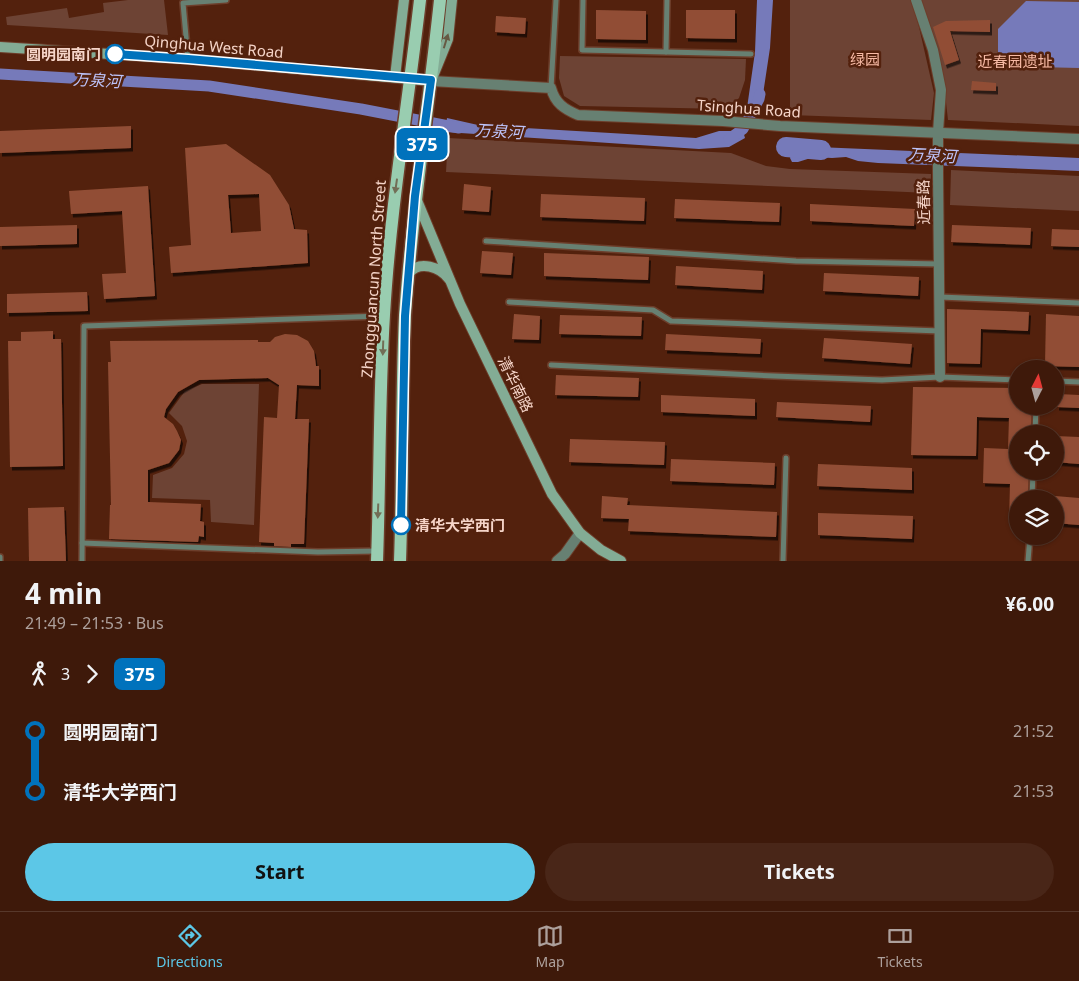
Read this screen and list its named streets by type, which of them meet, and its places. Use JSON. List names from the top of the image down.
{
  "streets": {
    "main road": ["Zhongguancun North Street"],
    "street": [
      "Qinghua West Road",
      "Tsinghua Road",
      "近春路",
      "清华南路"
    ]
  },
  "crossings": [
    ["Qinghua West Road", "Zhongguancun North Street"],
    ["Tsinghua Road", "近春路"]
  ],
  "water": ["万泉河"],
  "parks": ["绿园", "近春园遗址"],
  "places": ["圆明园南门", "清华大学西门"],
  "lines": ["bus line 375"],
  "north": "top",
  "page": {
    "on_map": "375",
    "heading": ["4 min", "21:49 – 21:53 · Bus", "¥6.00"],
    "legs": ["3", "375"],
    "list": [
      {
        "name": "圆明园南门",
        "value": "21:52"
      },
      {
        "name": "清华大学西门",
        "value": "21:53"
      }
    ],
    "buttons": ["Start", "Tickets"],
    "tabs": ["Directions", "Map", "Tickets"]
  }
}
